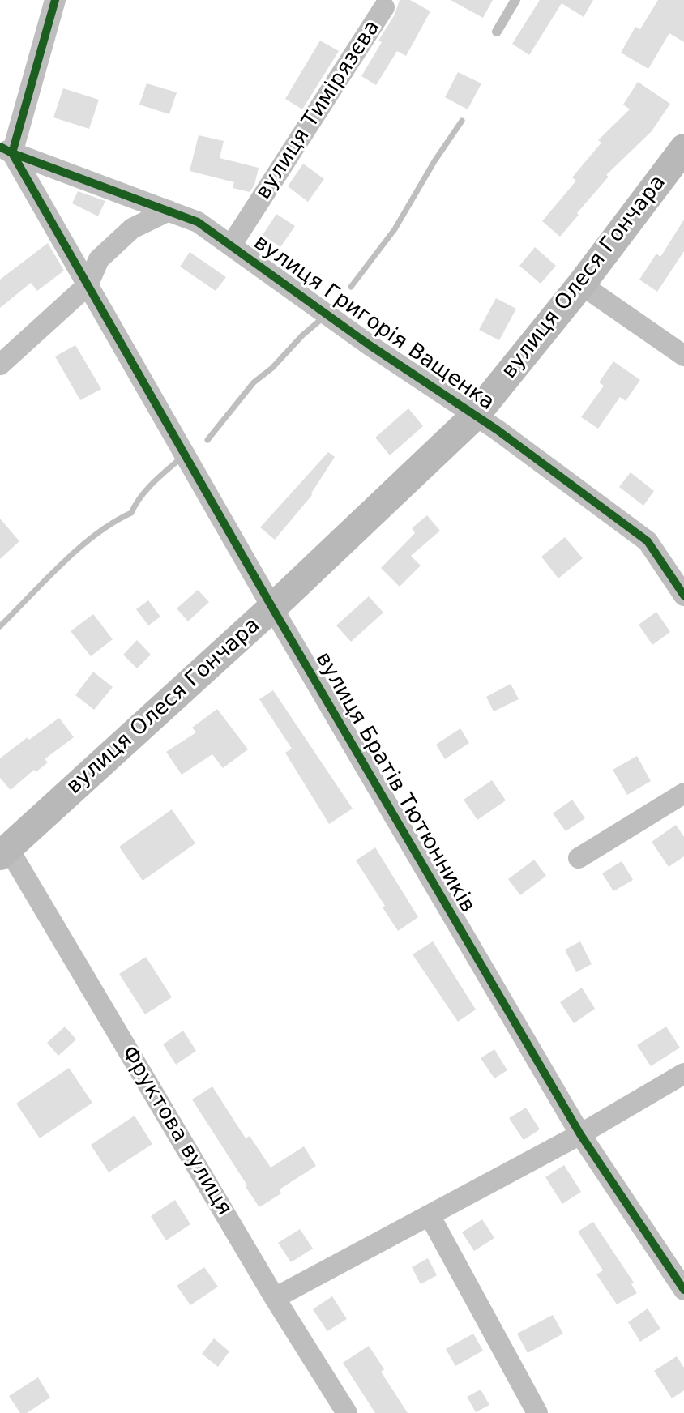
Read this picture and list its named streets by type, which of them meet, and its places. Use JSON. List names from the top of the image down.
{
  "streets": {
    "main road": ["вулиця Олеся Гончара"],
    "street": [
      "вулиця Тимірязєва",
      "вулиця Григорія Ващенка",
      "вулиця Братів Тютюнників",
      "Фруктова вулиця"
    ]
  },
  "crossings": [
    ["вулиця Тимірязєва", "вулиця Григорія Ващенка"],
    ["вулиця Олеся Гончара", "вулиця Григорія Ващенка"],
    ["вулиця Олеся Гончара", "вулиця Братів Тютюнників"],
    ["вулиця Олеся Гончара", "Фруктова вулиця"],
    ["вулиця Григорія Ващенка", "вулиця Братів Тютюнників"]
  ]
}
